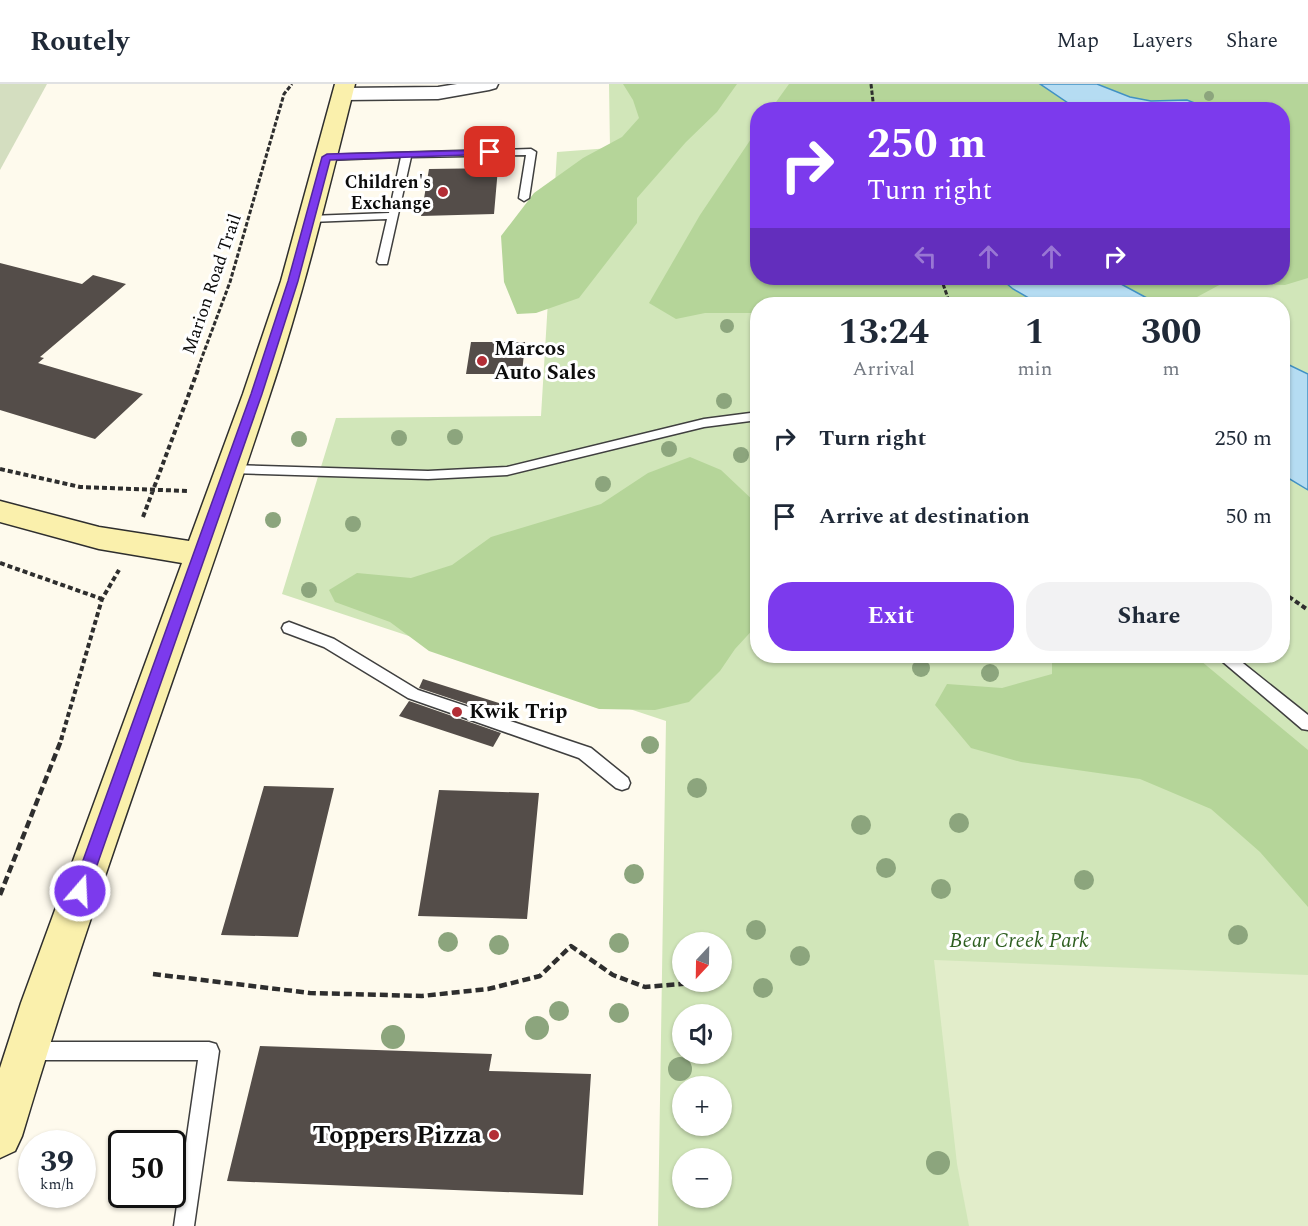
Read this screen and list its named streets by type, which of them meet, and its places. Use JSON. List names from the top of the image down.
{
  "streets": {
    "path": ["Marion Road Trail"]
  },
  "parks": ["Bear Creek Park"],
  "places": [
    "Children's Exchange",
    "Marcos Auto Sales",
    "Kwik Trip",
    "Toppers Pizza"
  ],
  "north": "bottom",
  "page": {
    "header": "Routely",
    "nav": ["Map", "Layers", "Share"],
    "turn": ["250 m", "Turn right"],
    "eta": [
      "13:24",
      "Arrival",
      "1",
      "min",
      "300",
      "m"
    ],
    "list": [
      {
        "name": "Turn right",
        "value": "250 m"
      },
      {
        "name": "Arrive at destination",
        "value": "50 m"
      }
    ],
    "buttons": ["Exit", "Share"],
    "map_buttons": ["+", "−"],
    "speed": "39 km/h",
    "limit": "50"
  }
}
